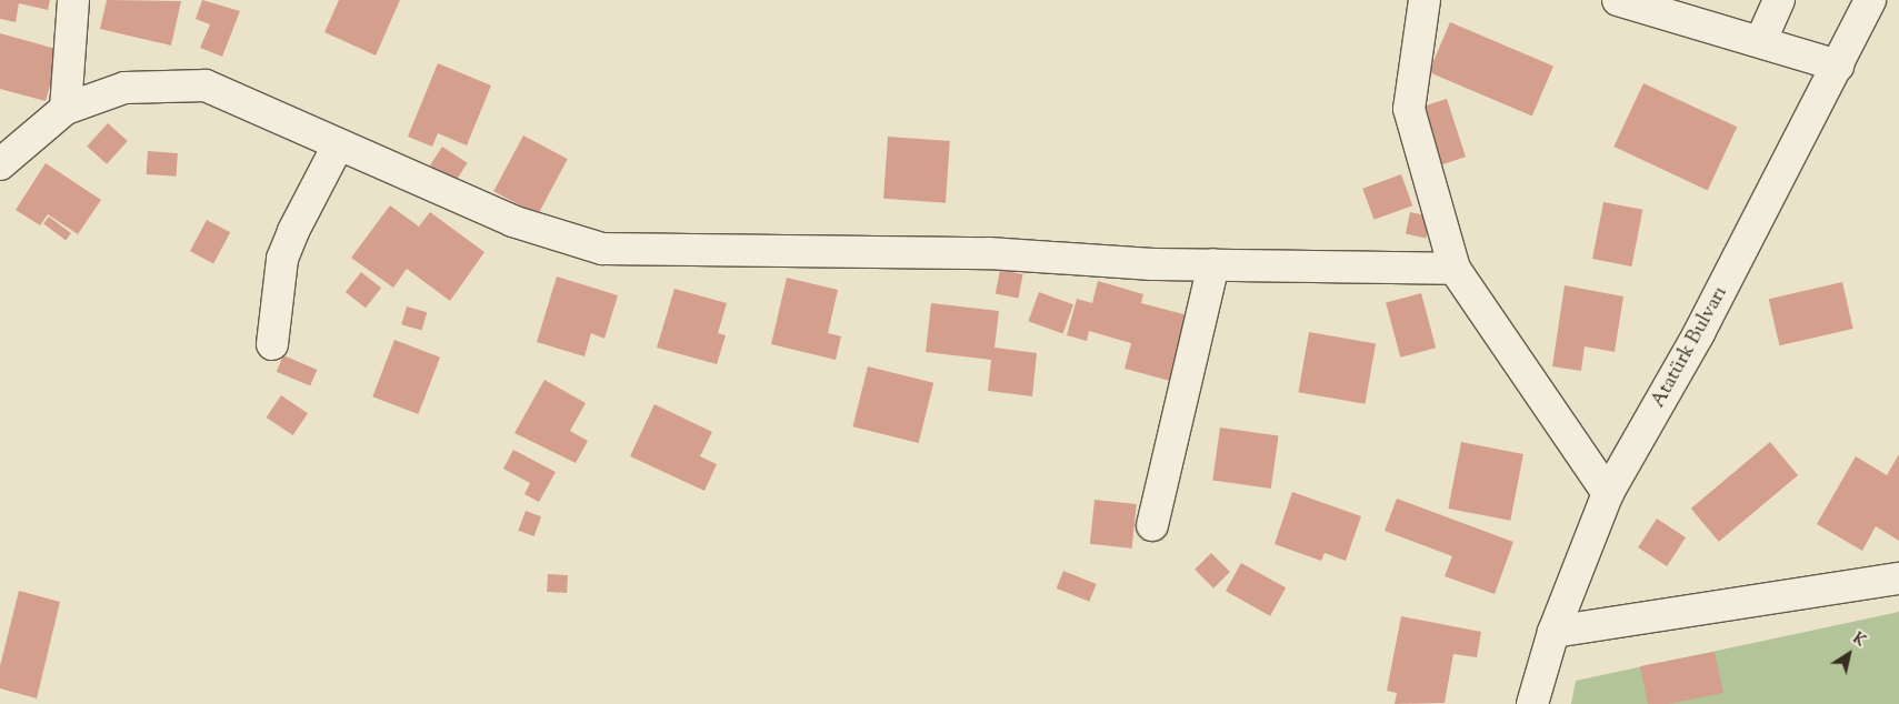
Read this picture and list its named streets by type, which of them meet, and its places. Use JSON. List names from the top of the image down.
{
  "streets": {
    "street": ["Atatürk Bulvarı"]
  },
  "north": "top right"
}
